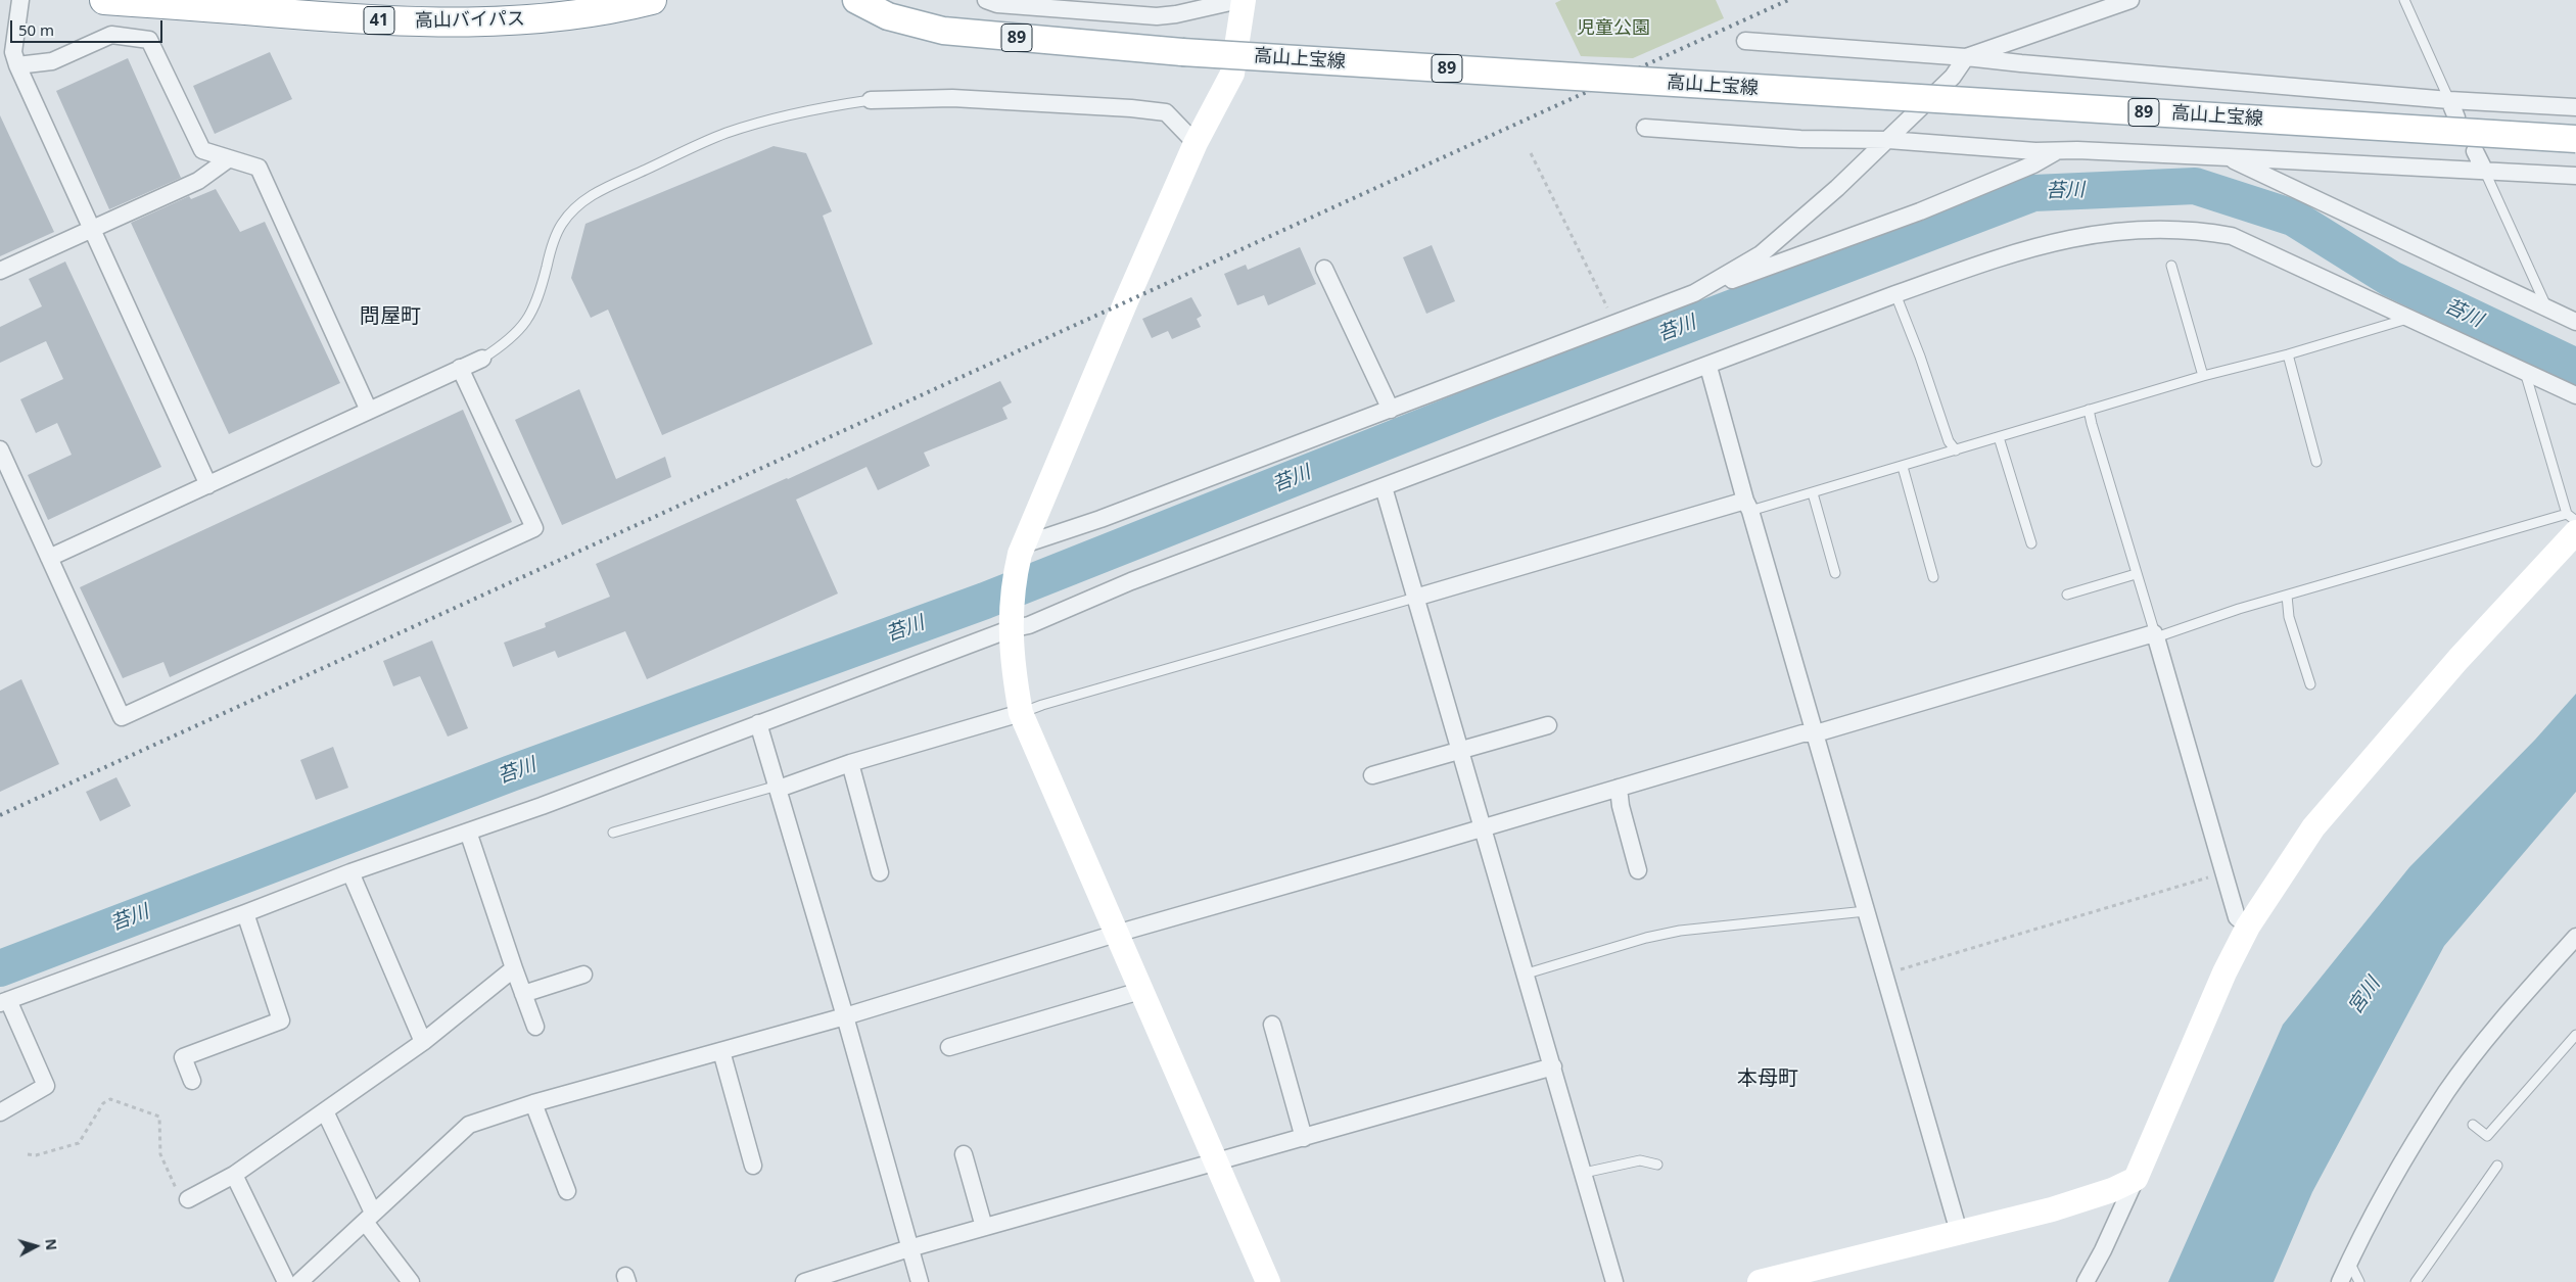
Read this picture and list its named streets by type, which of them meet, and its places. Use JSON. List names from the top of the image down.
{
  "streets": {
    "highway": ["41", "高山バイパス"],
    "main road": ["89", "高山上宝線"]
  },
  "districts": ["問屋町", "本母町"],
  "water": ["苔川", "宮川"],
  "parks": ["児童公園"],
  "scale_bar": "50 m",
  "north": "right"
}
